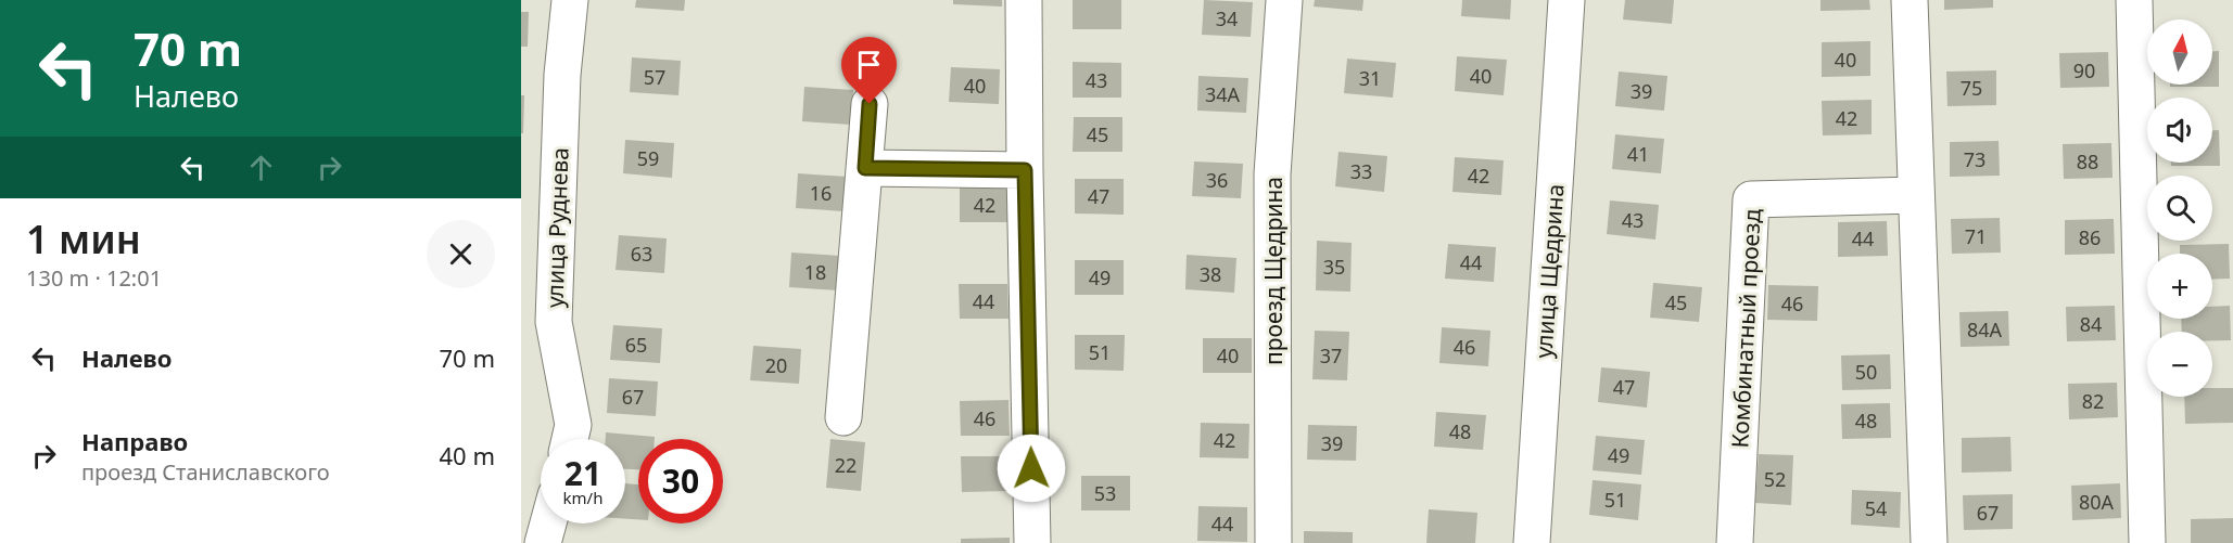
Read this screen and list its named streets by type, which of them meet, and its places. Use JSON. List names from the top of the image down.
{
  "streets": {
    "street": [
      "улица Руднева",
      "проезд Щедрина",
      "улица Щедрина",
      "Комбинатный проезд"
    ]
  },
  "house_numbers": [
    "34",
    "40",
    "90",
    "40",
    "57",
    "31",
    "43",
    "40",
    "75",
    "39",
    "34А",
    "42",
    "45",
    "41",
    "59",
    "73",
    "88",
    "33",
    "42",
    "36",
    "16",
    "47",
    "42",
    "43",
    "71",
    "86",
    "44",
    "63",
    "44",
    "35",
    "18",
    "38",
    "49",
    "44",
    "45",
    "46",
    "84",
    "84А",
    "65",
    "46",
    "51",
    "40",
    "37",
    "20",
    "50",
    "47",
    "67",
    "82",
    "46",
    "48",
    "48",
    "42",
    "39",
    "49",
    "22",
    "52",
    "53",
    "51",
    "80А",
    "54",
    "67",
    "44"
  ],
  "north": "top",
  "page": {
    "turn": ["70 m", "Налево"],
    "map_buttons": ["+", "−"],
    "heading": ["1 мин", "130 m · 12:01"],
    "list": [
      {
        "name": "Налево",
        "value": "70 m"
      },
      {
        "name": "Направо",
        "note": "проезд Станиславского",
        "value": "40 m"
      }
    ],
    "speed": "21 km/h",
    "limit": "30"
  }
}
